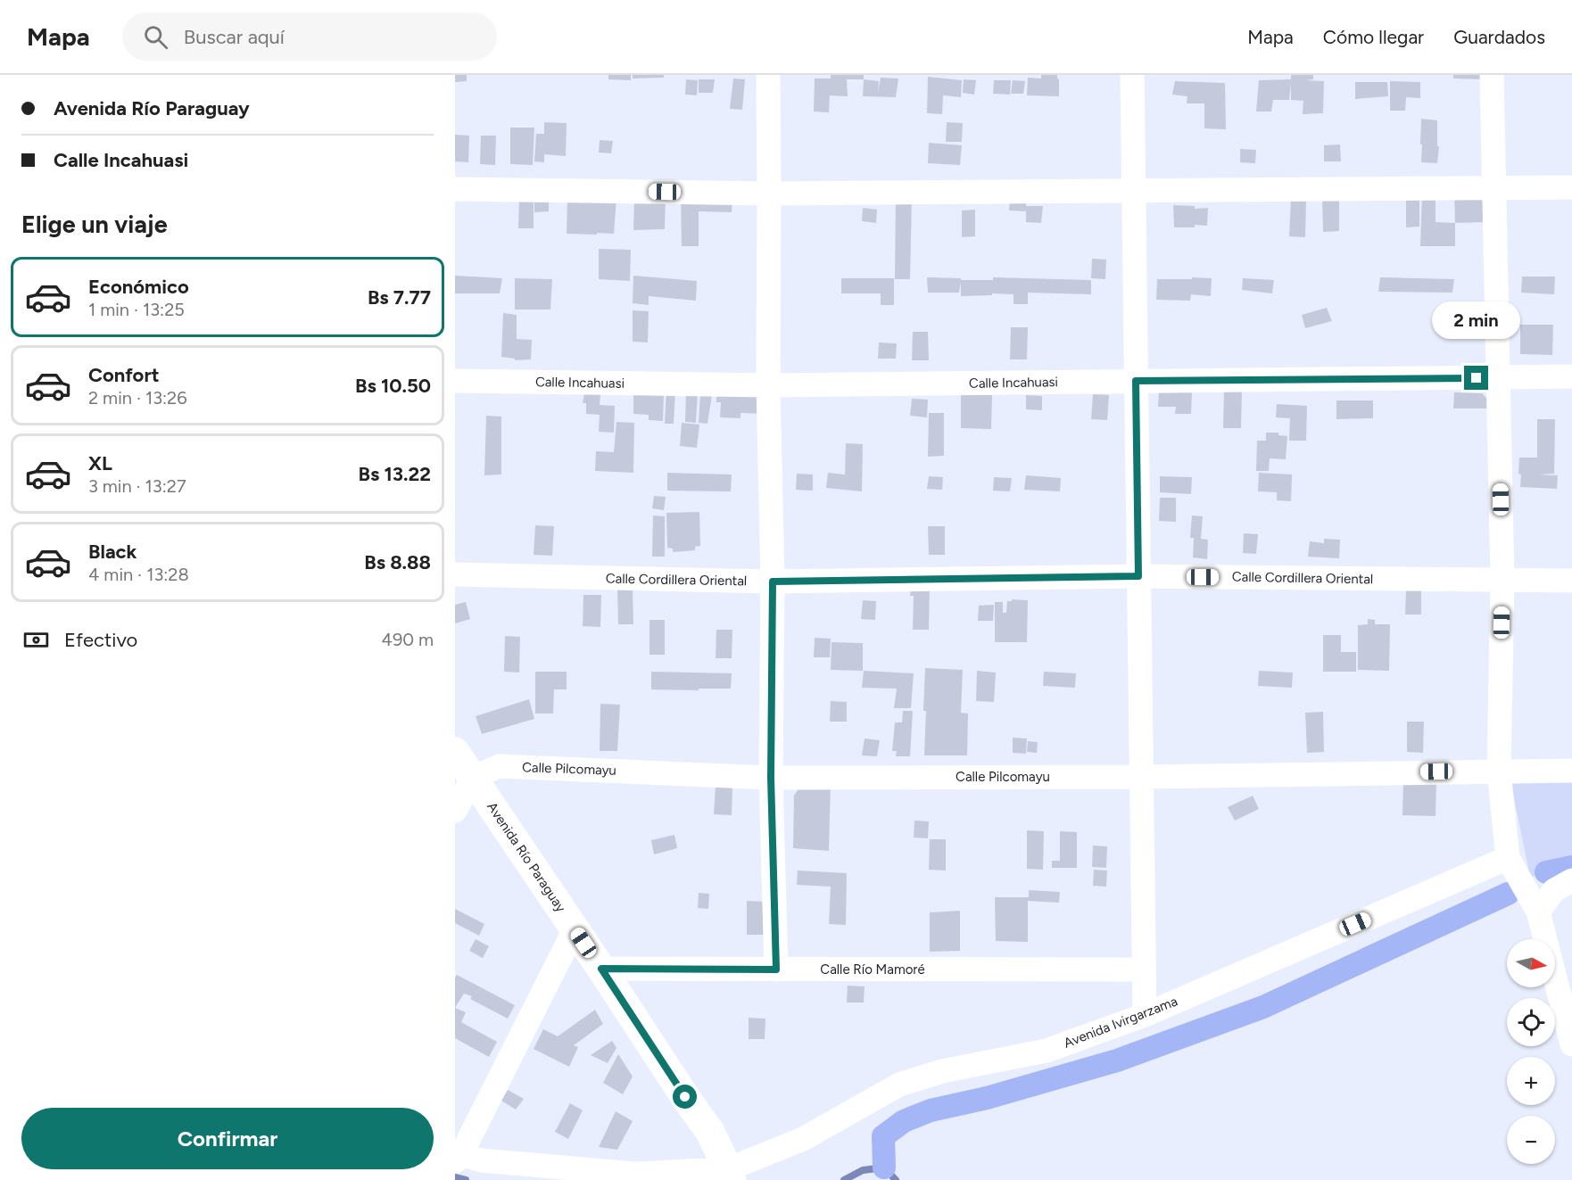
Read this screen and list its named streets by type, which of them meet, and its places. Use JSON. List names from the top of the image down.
{
  "streets": {
    "main road": ["Avenida Río Paraguay"],
    "street": [
      "Calle Incahuasi",
      "Calle Cordillera Oriental",
      "Calle Pilcomayu",
      "Calle Río Mamoré",
      "Avenida Ivirgarzama"
    ]
  },
  "crossings": [
    ["Calle Pilcomayu", "Avenida Río Paraguay"],
    ["Avenida Río Paraguay", "Calle Río Mamoré"],
    ["Avenida Río Paraguay", "Avenida Ivirgarzama"]
  ],
  "north": "right",
  "page": {
    "header": "Mapa",
    "search": "Buscar aquí",
    "nav": ["Mapa", "Cómo llegar", "Guardados"],
    "banner": ["Avenida Río Paraguay", "Calle Incahuasi"],
    "heading": "Elige un viaje",
    "list": [
      {
        "name": "Económico",
        "note": "1 min · 13:25",
        "value": "Bs 7.77"
      },
      {
        "name": "Confort",
        "note": "2 min · 13:26",
        "value": "Bs 10.50"
      },
      {
        "name": "XL",
        "note": "3 min · 13:27",
        "value": "Bs 13.22"
      },
      {
        "name": "Black",
        "note": "4 min · 13:28",
        "value": "Bs 8.88"
      }
    ],
    "bubble": "2 min",
    "pay": ["Efectivo", "490 m"],
    "map_buttons": ["+", "−"],
    "buttons": "Confirmar"
  }
}
